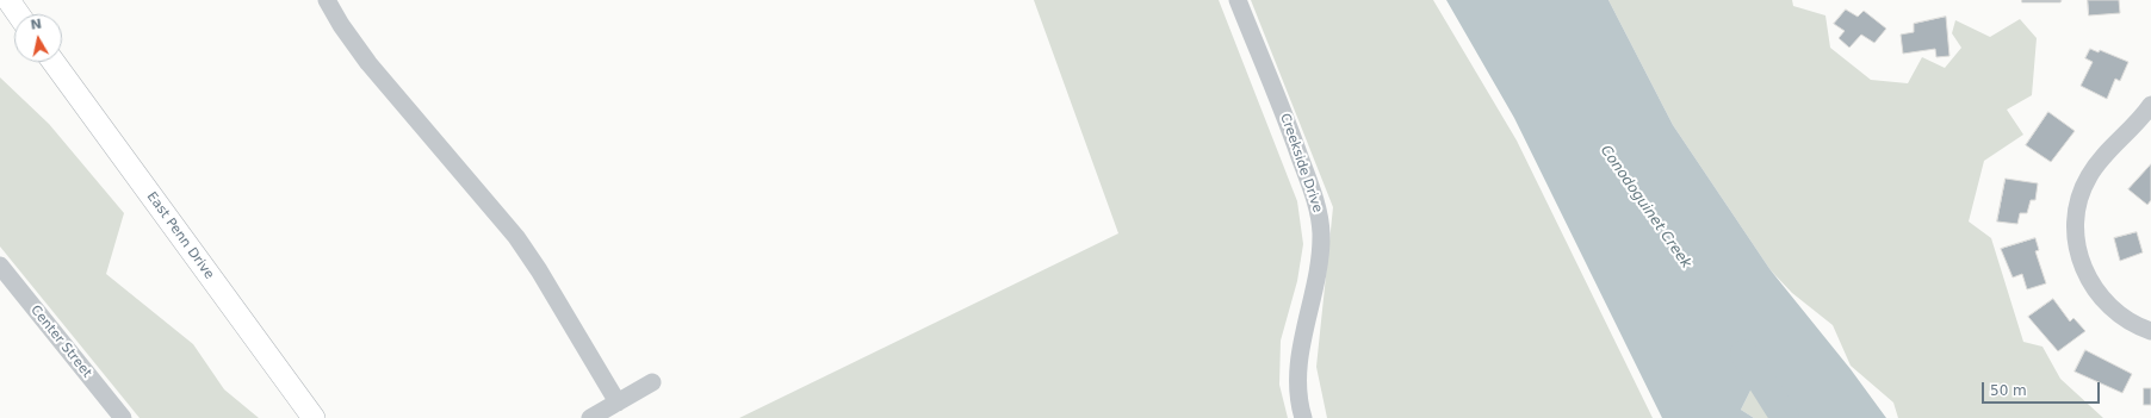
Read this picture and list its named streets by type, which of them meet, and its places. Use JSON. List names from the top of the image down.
{
  "streets": {
    "main road": ["East Penn Drive"],
    "street": ["Creekside Drive", "Center Street"]
  },
  "water": ["Conodoguinet Creek"],
  "scale_bar": "50 m",
  "north": "top"
}
